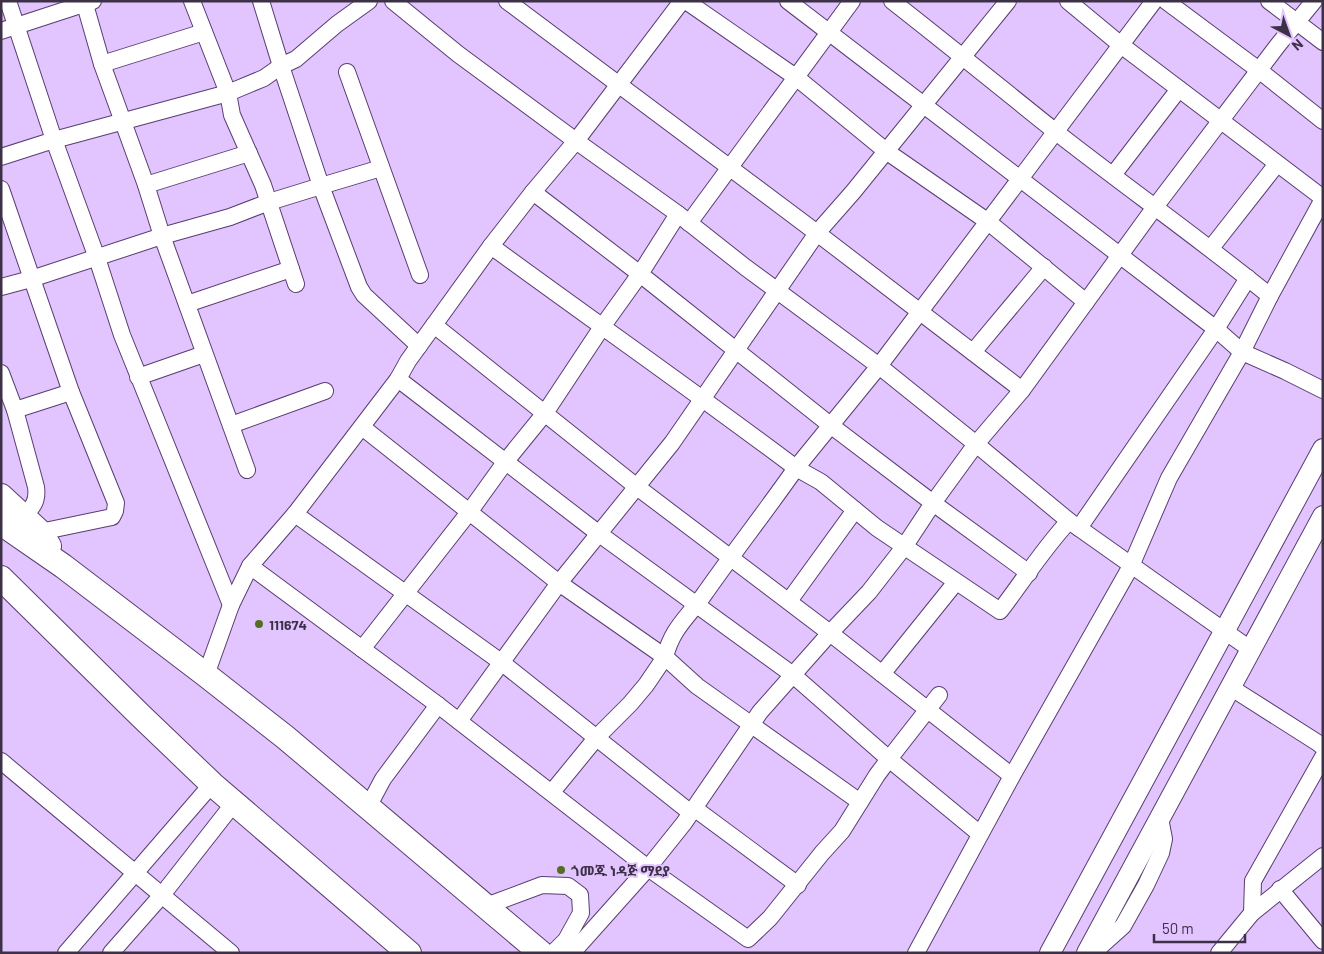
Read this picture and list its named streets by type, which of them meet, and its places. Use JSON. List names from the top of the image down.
{
  "places": ["111674", "ጎመጁ ነዳጅ ማደያ"],
  "scale_bar": "50 m",
  "north": "bottom right"
}
